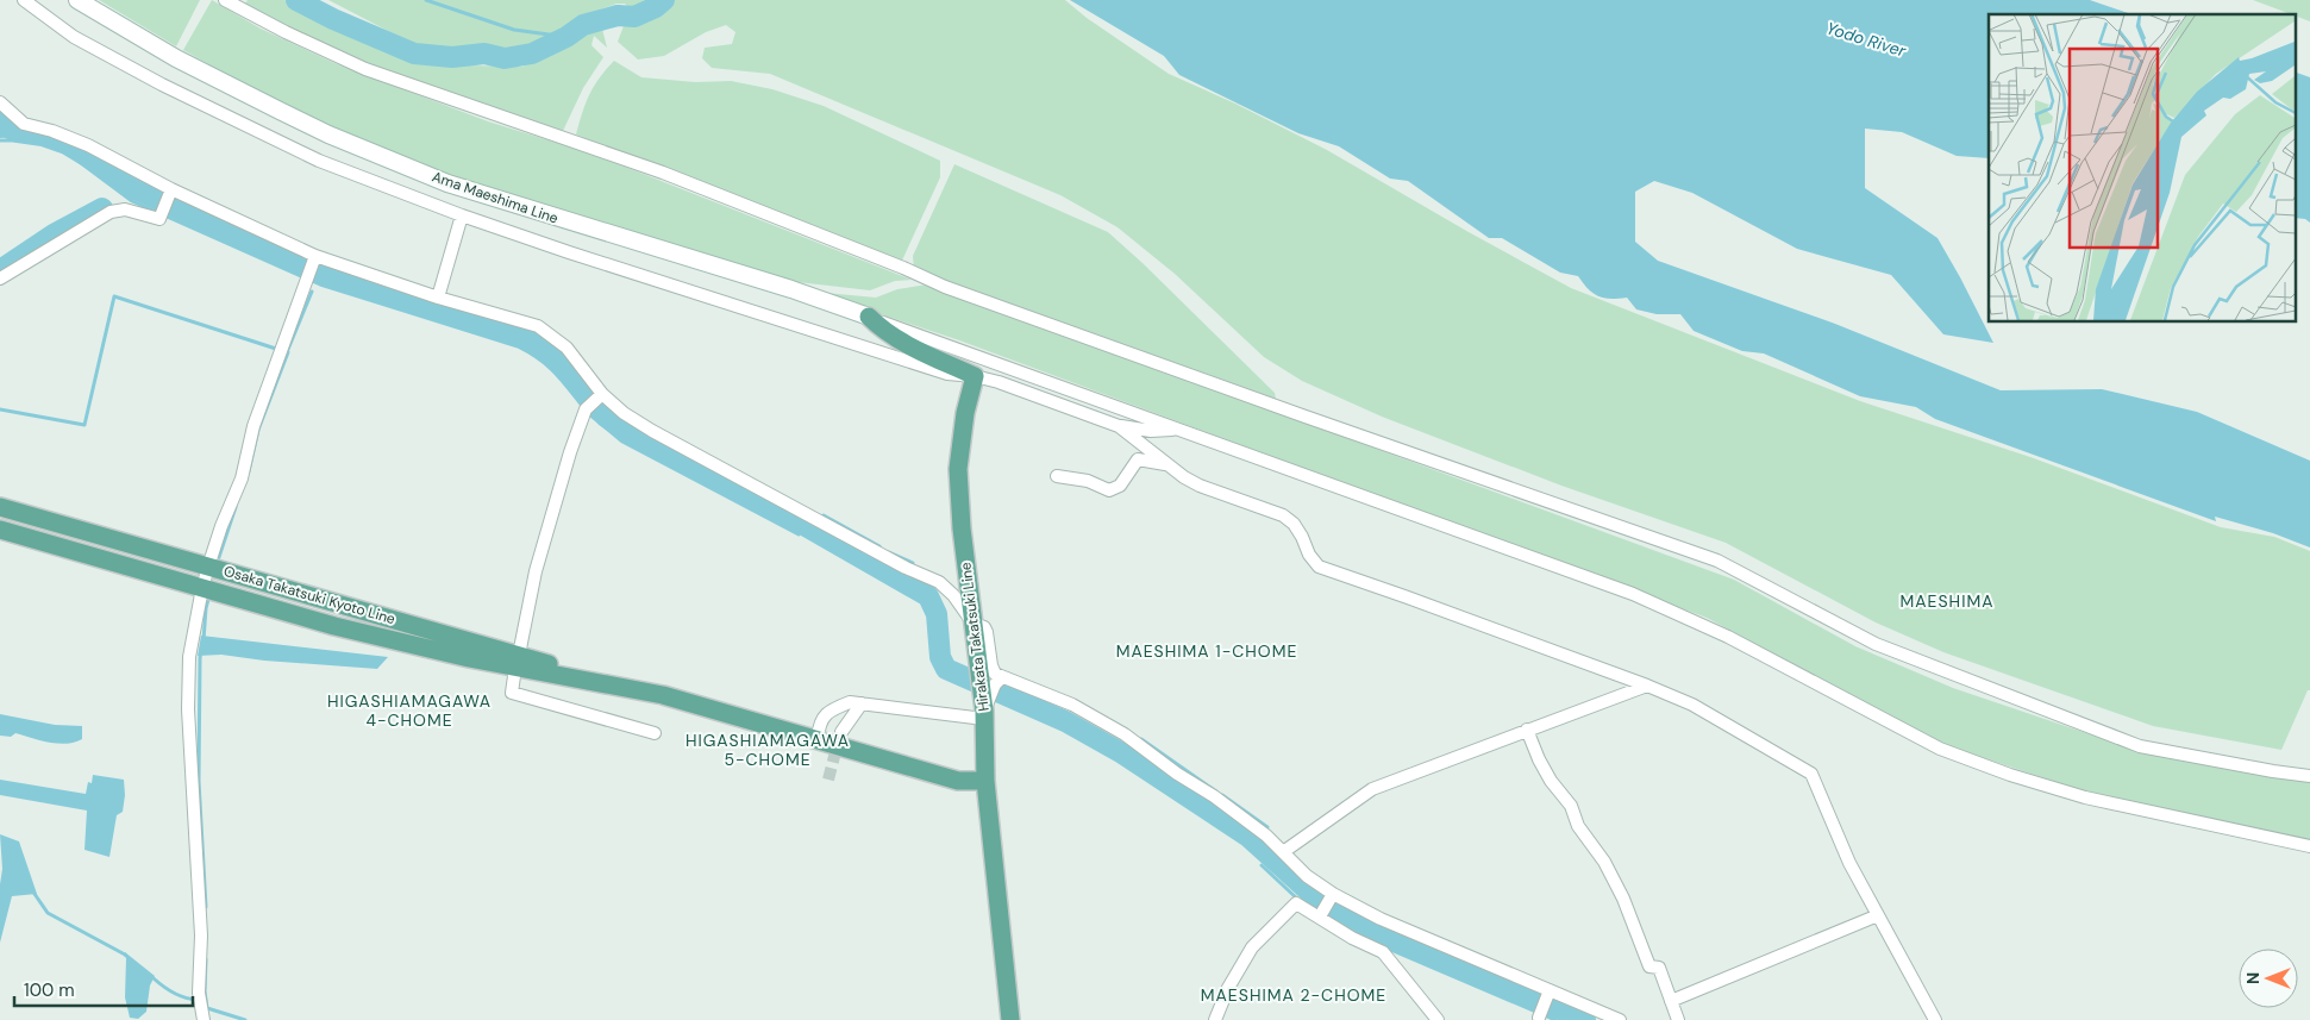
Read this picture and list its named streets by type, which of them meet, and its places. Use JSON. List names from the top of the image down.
{
  "streets": {
    "main road": ["Ama Maeshima Line", "Osaka Takatsuki Kyoto Line", "Hirakata Takatsuki Line"]
  },
  "crossings": [
    ["Osaka Takatsuki Kyoto Line", "Hirakata Takatsuki Line"]
  ],
  "districts": [
    "MAESHIMA",
    "MAESHIMA 1-CHOME",
    "HIGASHIAMAGAWA 4-CHOME",
    "HIGASHIAMAGAWA 5-CHOME",
    "MAESHIMA 2-CHOME"
  ],
  "water": ["Yodo River"],
  "scale_bar": "100 m",
  "north": "left"
}
